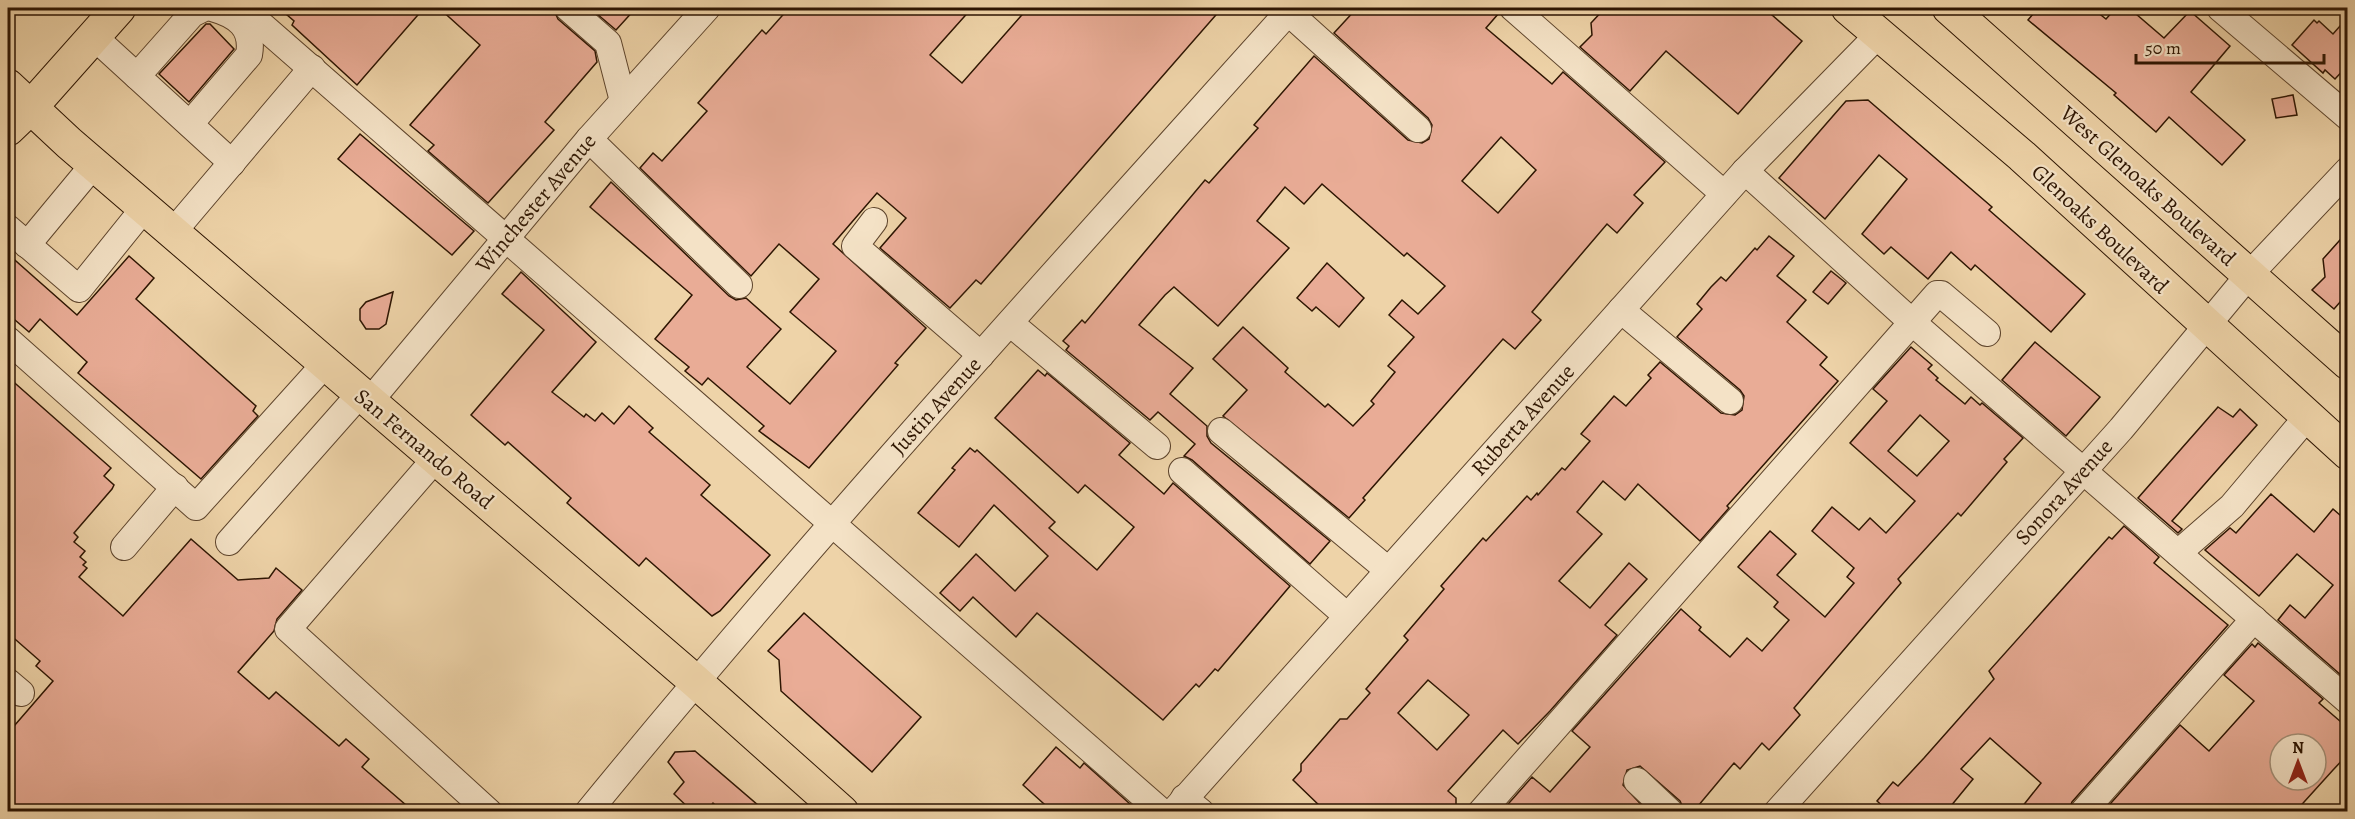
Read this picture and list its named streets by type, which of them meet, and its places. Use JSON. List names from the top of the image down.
{
  "streets": {
    "main road": ["West Glenoaks Boulevard", "Glenoaks Boulevard", "San Fernando Road"],
    "street": [
      "Winchester Avenue",
      "Justin Avenue",
      "Ruberta Avenue",
      "Sonora Avenue"
    ]
  },
  "crossings": [
    ["West Glenoaks Boulevard", "Sonora Avenue"],
    ["Winchester Avenue", "San Fernando Road"],
    ["Glenoaks Boulevard", "Ruberta Avenue"],
    ["Glenoaks Boulevard", "Sonora Avenue"],
    ["Justin Avenue", "San Fernando Road"]
  ],
  "scale_bar": "50 m",
  "north": "top"
}
